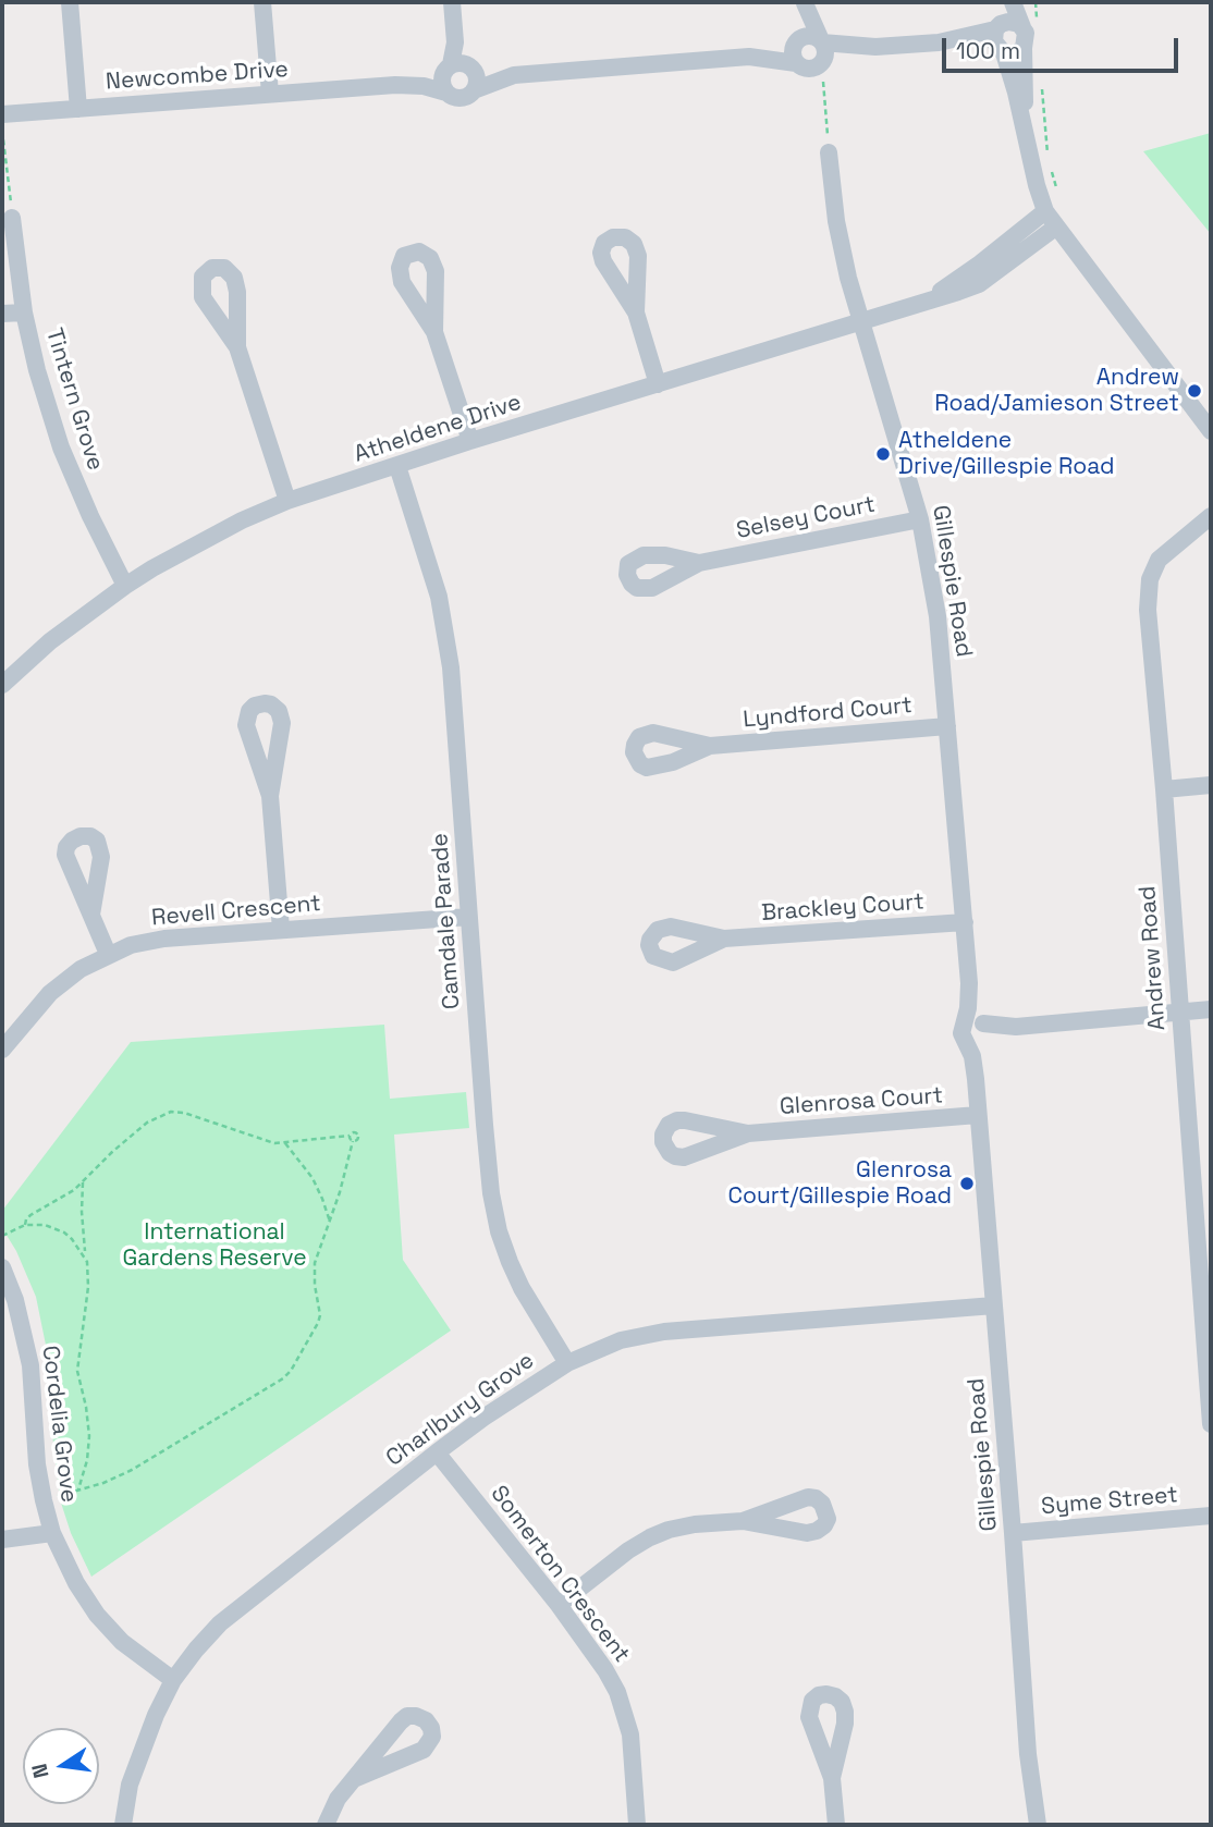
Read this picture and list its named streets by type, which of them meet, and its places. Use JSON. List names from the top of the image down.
{
  "streets": {
    "street": [
      "Newcombe Drive",
      "Tintern Grove",
      "Atheldene Drive",
      "Selsey Court",
      "Gillespie Road",
      "Lyndford Court",
      "Brackley Court",
      "Revell Crescent",
      "Camdale Parade",
      "Andrew Road",
      "Glenrosa Court",
      "Charlbury Grove",
      "Cordelia Grove",
      "Syme Street",
      "Somerton Crescent"
    ]
  },
  "crossings": [
    ["Tintern Grove", "Atheldene Drive"],
    ["Atheldene Drive", "Gillespie Road"],
    ["Atheldene Drive", "Camdale Parade"],
    ["Selsey Court", "Gillespie Road"],
    ["Gillespie Road", "Lyndford Court"],
    ["Gillespie Road", "Brackley Court"],
    ["Gillespie Road", "Glenrosa Court"],
    ["Gillespie Road", "Charlbury Grove"],
    ["Gillespie Road", "Syme Street"],
    ["Revell Crescent", "Camdale Parade"],
    ["Camdale Parade", "Charlbury Grove"],
    ["Charlbury Grove", "Cordelia Grove"],
    ["Charlbury Grove", "Somerton Crescent"]
  ],
  "parks": ["International Gardens Reserve"],
  "places": ["Andrew Road/Jamieson Street", "Atheldene Drive/Gillespie Road", "Glenrosa Court/Gillespie Road"],
  "scale_bar": "100 m",
  "north": "left"
}
